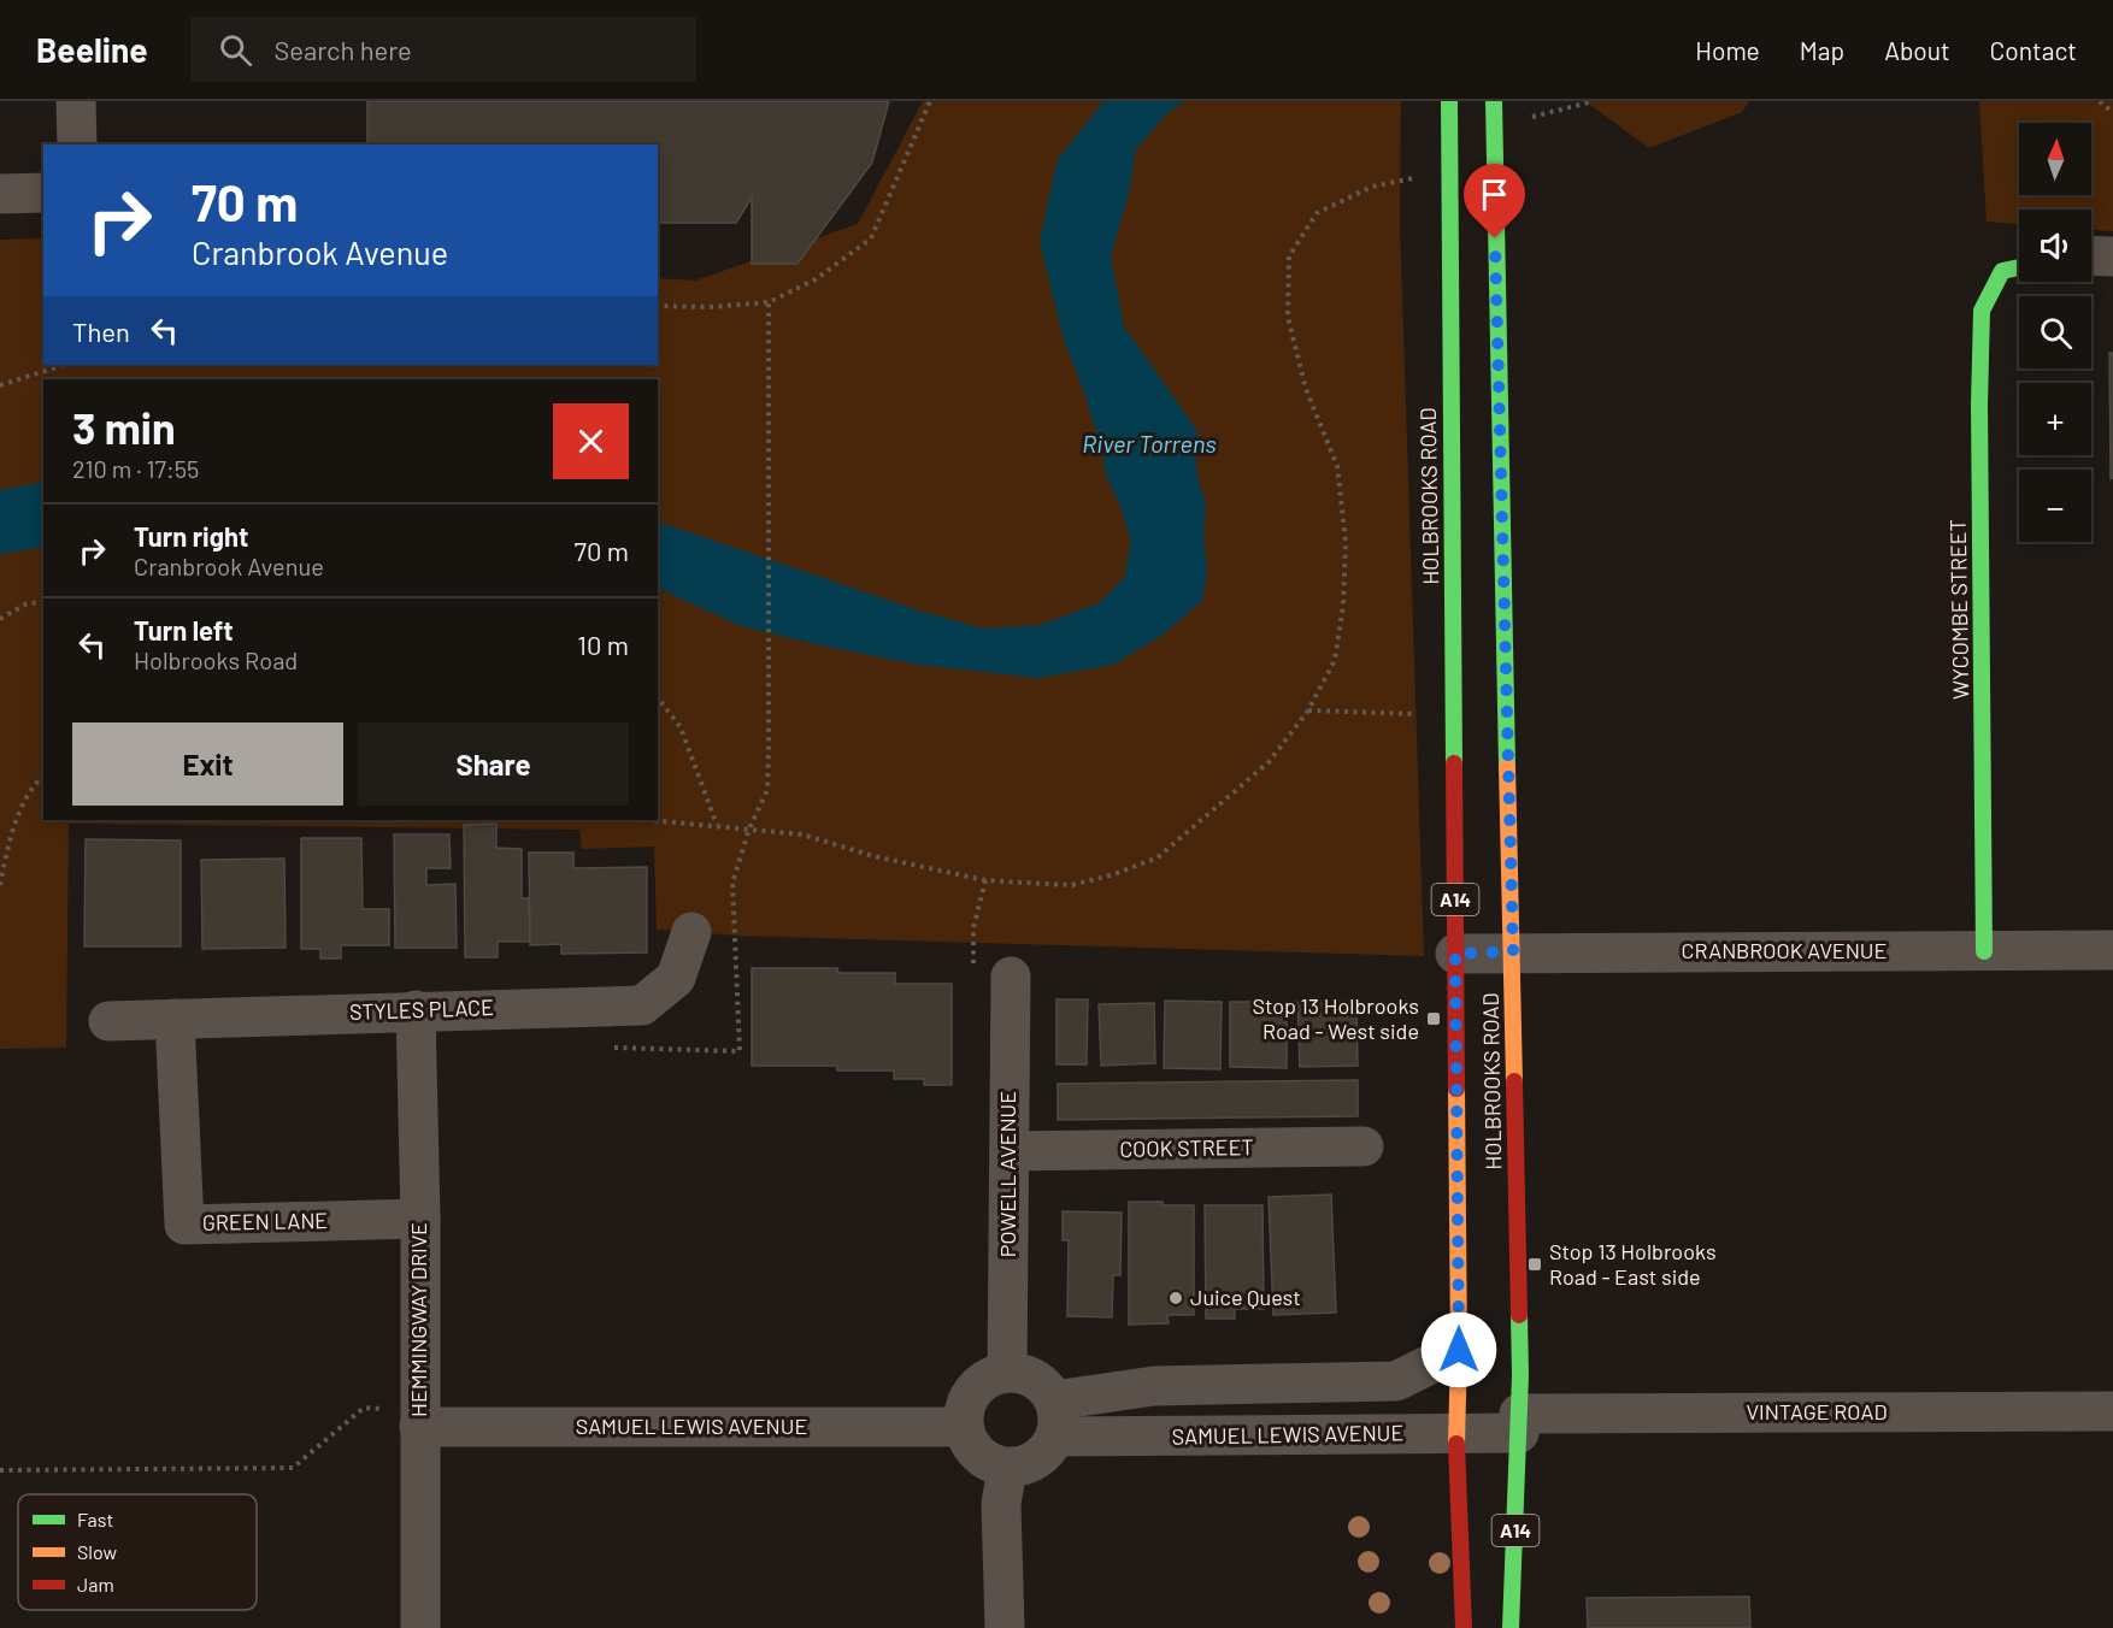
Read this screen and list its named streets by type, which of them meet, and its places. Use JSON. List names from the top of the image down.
{
  "streets": {
    "main road": ["HOLBROOKS ROAD", "WYCOMBE STREET", "A14"],
    "street": [
      "CRANBROOK AVENUE",
      "STYLES PLACE",
      "COOK STREET",
      "POWELL AVENUE",
      "GREEN LANE",
      "HEMMINGWAY DRIVE",
      "VINTAGE ROAD",
      "SAMUEL LEWIS AVENUE"
    ]
  },
  "crossings": [
    ["HOLBROOKS ROAD", "CRANBROOK AVENUE"],
    ["HOLBROOKS ROAD", "VINTAGE ROAD"],
    ["HOLBROOKS ROAD", "SAMUEL LEWIS AVENUE"],
    ["WYCOMBE STREET", "CRANBROOK AVENUE"],
    ["STYLES PLACE", "GREEN LANE"],
    ["STYLES PLACE", "HEMMINGWAY DRIVE"],
    ["COOK STREET", "POWELL AVENUE"],
    ["POWELL AVENUE", "SAMUEL LEWIS AVENUE"],
    ["GREEN LANE", "HEMMINGWAY DRIVE"],
    ["HEMMINGWAY DRIVE", "SAMUEL LEWIS AVENUE"],
    ["VINTAGE ROAD", "SAMUEL LEWIS AVENUE"]
  ],
  "water": ["River Torrens"],
  "places": {
    "transit": ["Stop 13 Holbrooks Road - West side", "Stop 13 Holbrooks Road - East side"],
    "other": ["Juice Quest"]
  },
  "legend": ["Fast", "Slow", "Jam"],
  "north": "top",
  "page": {
    "header": "Beeline",
    "search": "Search here",
    "nav": [
      "Home",
      "Map",
      "About",
      "Contact"
    ],
    "map_buttons": ["+", "−"],
    "turn": ["70 m", "Cranbrook Avenue"],
    "then": "Then",
    "heading": ["3 min", "210 m · 17:55"],
    "list": [
      {
        "name": "Turn right",
        "note": "Cranbrook Avenue",
        "value": "70 m"
      },
      {
        "name": "Turn left",
        "note": "Holbrooks Road",
        "value": "10 m"
      }
    ],
    "buttons": ["Exit", "Share"]
  }
}
